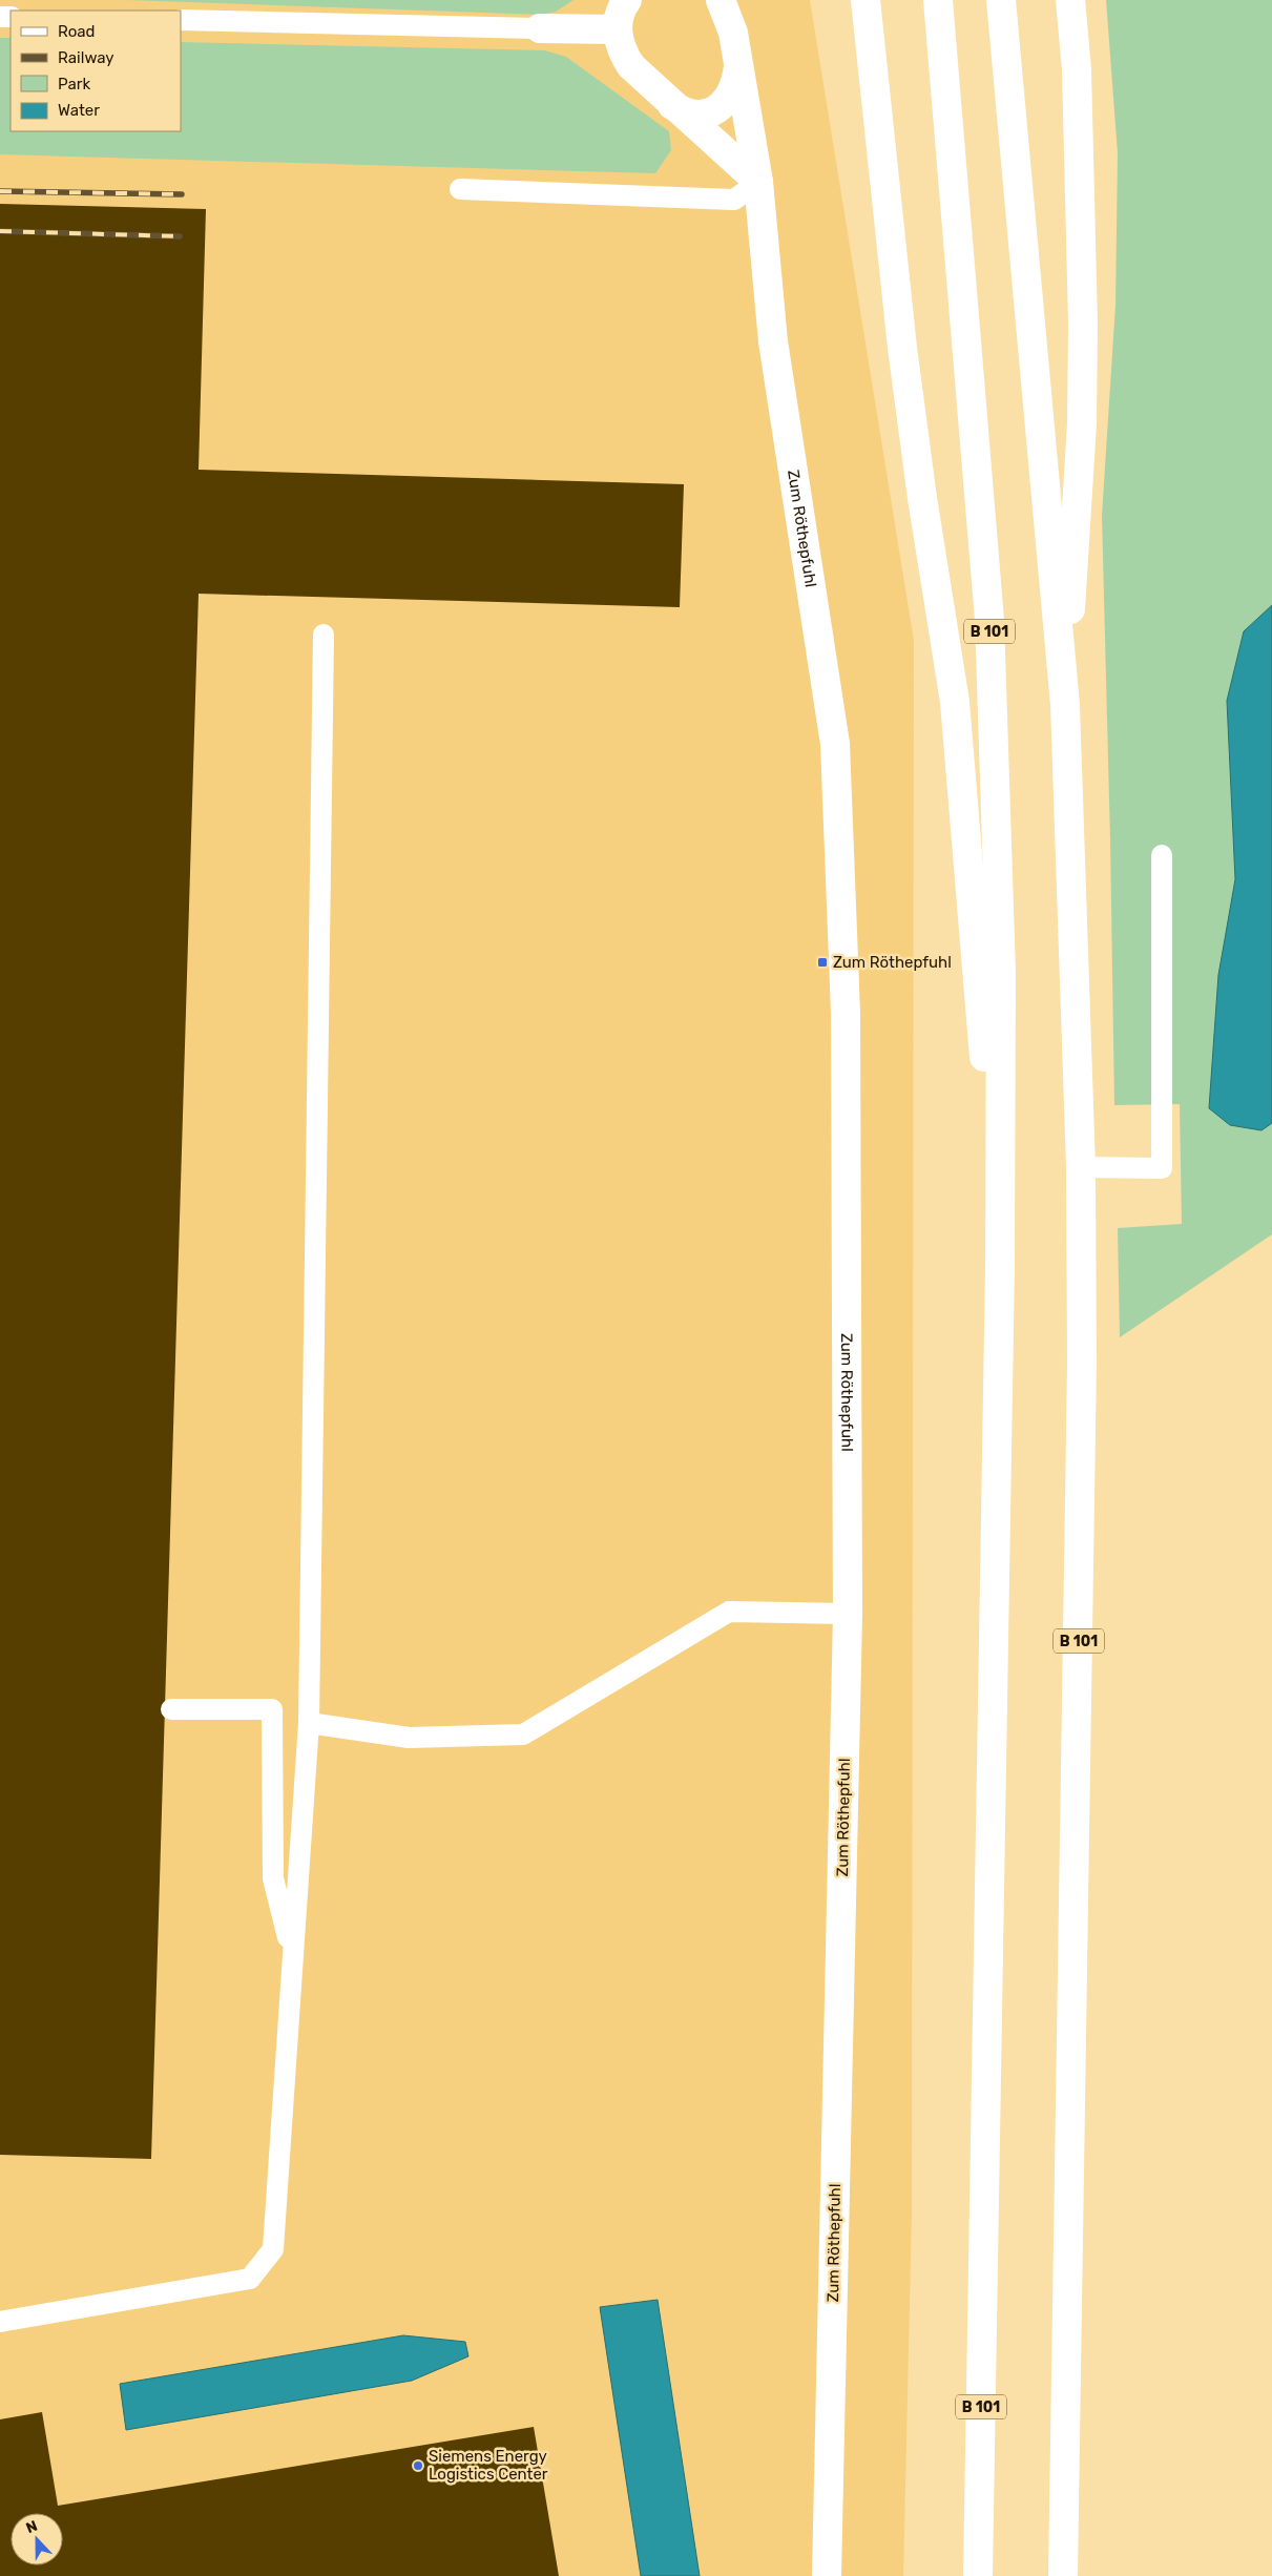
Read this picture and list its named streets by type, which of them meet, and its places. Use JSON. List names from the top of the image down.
{
  "streets": {
    "main road": ["Zum Röthepfuhl", "B 101"]
  },
  "places": {
    "transit": ["Zum Röthepfuhl"],
    "other": ["Siemens Energy Logistics Center"]
  },
  "legend": [
    "Road",
    "Railway",
    "Park",
    "Water"
  ],
  "north": "top"
}
